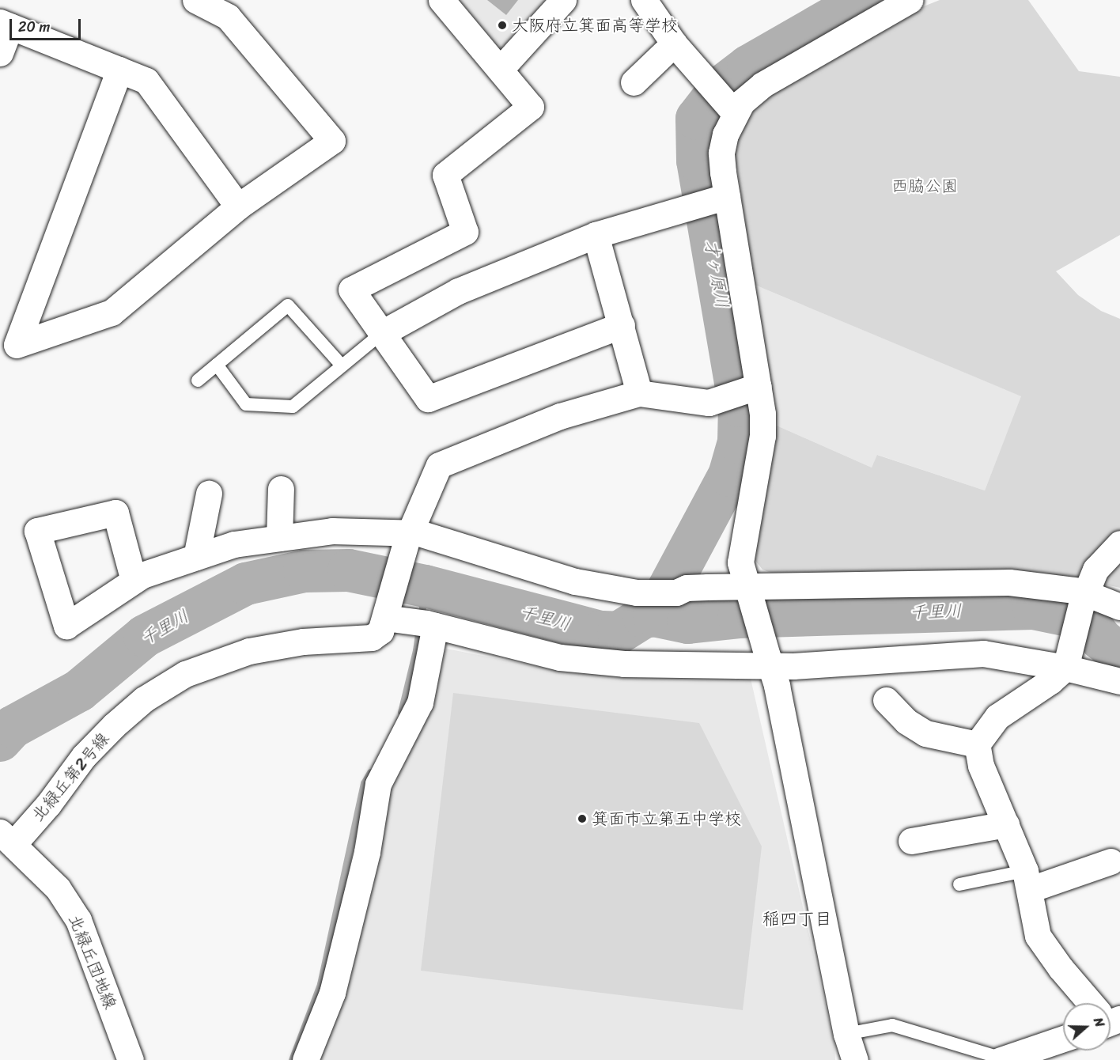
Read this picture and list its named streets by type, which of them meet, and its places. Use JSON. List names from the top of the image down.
{
  "streets": {
    "street": ["北緑丘第2号線", "北緑丘団地線"]
  },
  "crossings": [
    ["北緑丘第2号線", "北緑丘団地線"]
  ],
  "districts": ["稲四丁目"],
  "water": ["才ヶ原川", "千里川"],
  "parks": ["西脇公園"],
  "places": ["大阪府立箕面高等学校", "箕面市立第五中学校"],
  "scale_bar": "20 m",
  "north": "right"
}
